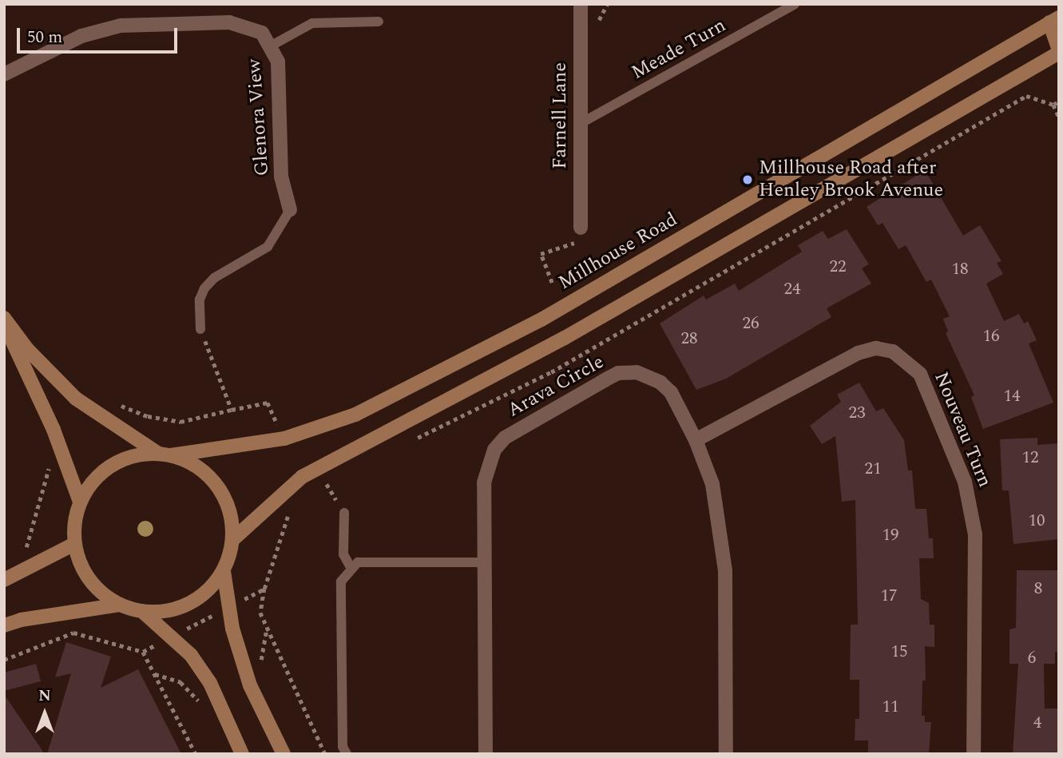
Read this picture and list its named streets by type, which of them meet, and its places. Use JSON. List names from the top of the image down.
{
  "streets": {
    "main road": ["Millhouse Road"],
    "street": [
      "Farnell Lane",
      "Glenora View",
      "Arava Circle",
      "Nouveau Turn"
    ],
    "lane": ["Meade Turn"]
  },
  "crossings": [
    ["Meade Turn", "Farnell Lane"],
    ["Arava Circle", "Nouveau Turn"]
  ],
  "places": ["Millhouse Road after Henley Brook Avenue"],
  "house_numbers": [
    "22",
    "18",
    "24",
    "26",
    "16",
    "28",
    "14",
    "23",
    "12",
    "21",
    "10",
    "19",
    "8",
    "17",
    "15",
    "6",
    "11",
    "4"
  ],
  "scale_bar": "50 m",
  "north": "top"
}
